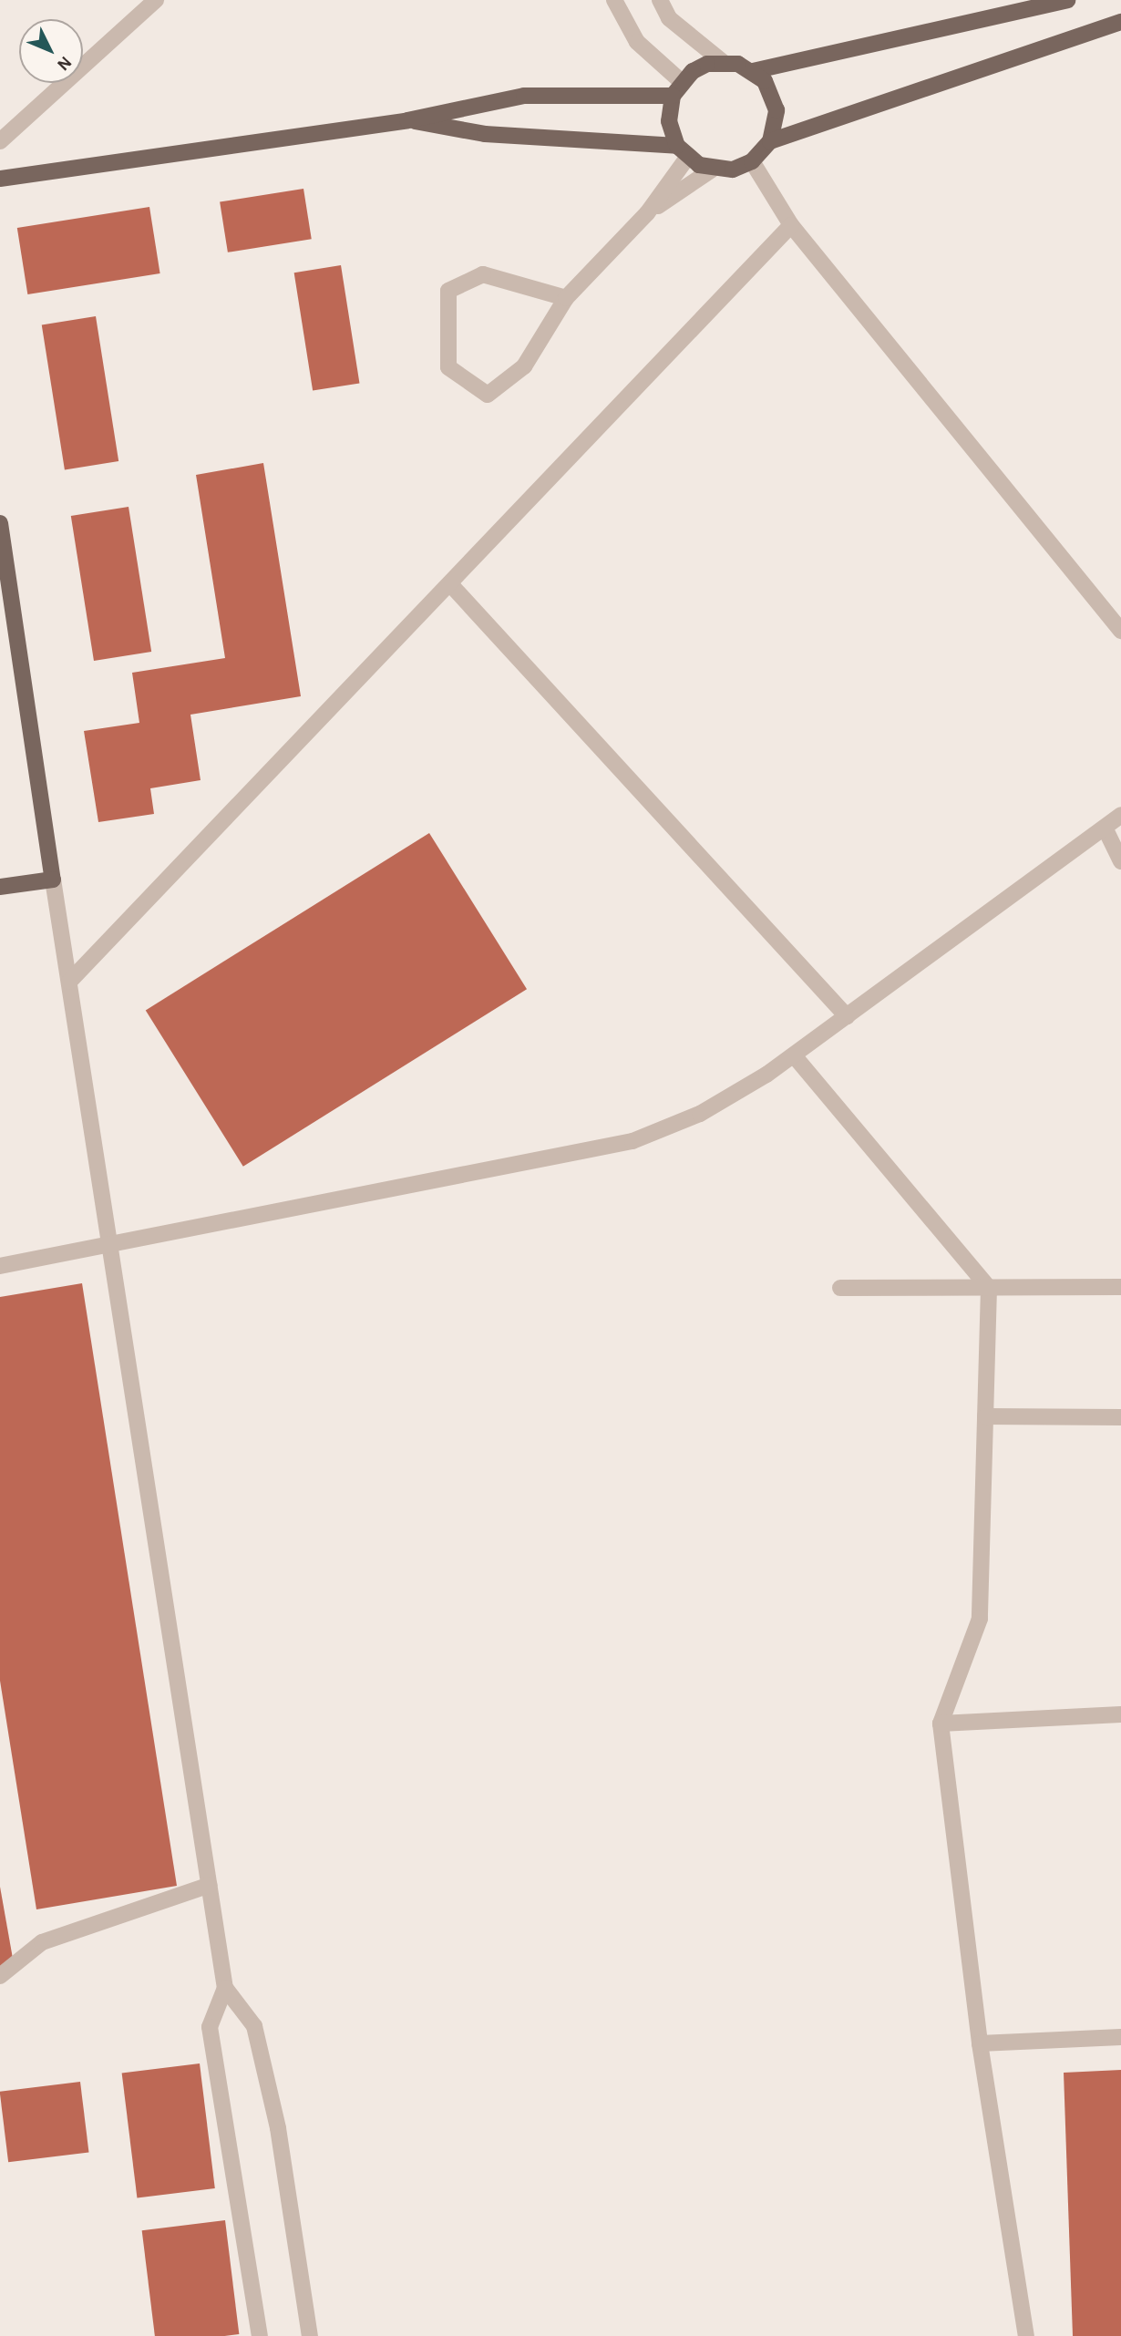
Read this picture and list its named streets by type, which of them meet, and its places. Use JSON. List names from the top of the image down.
{
  "north": "bottom right"
}
